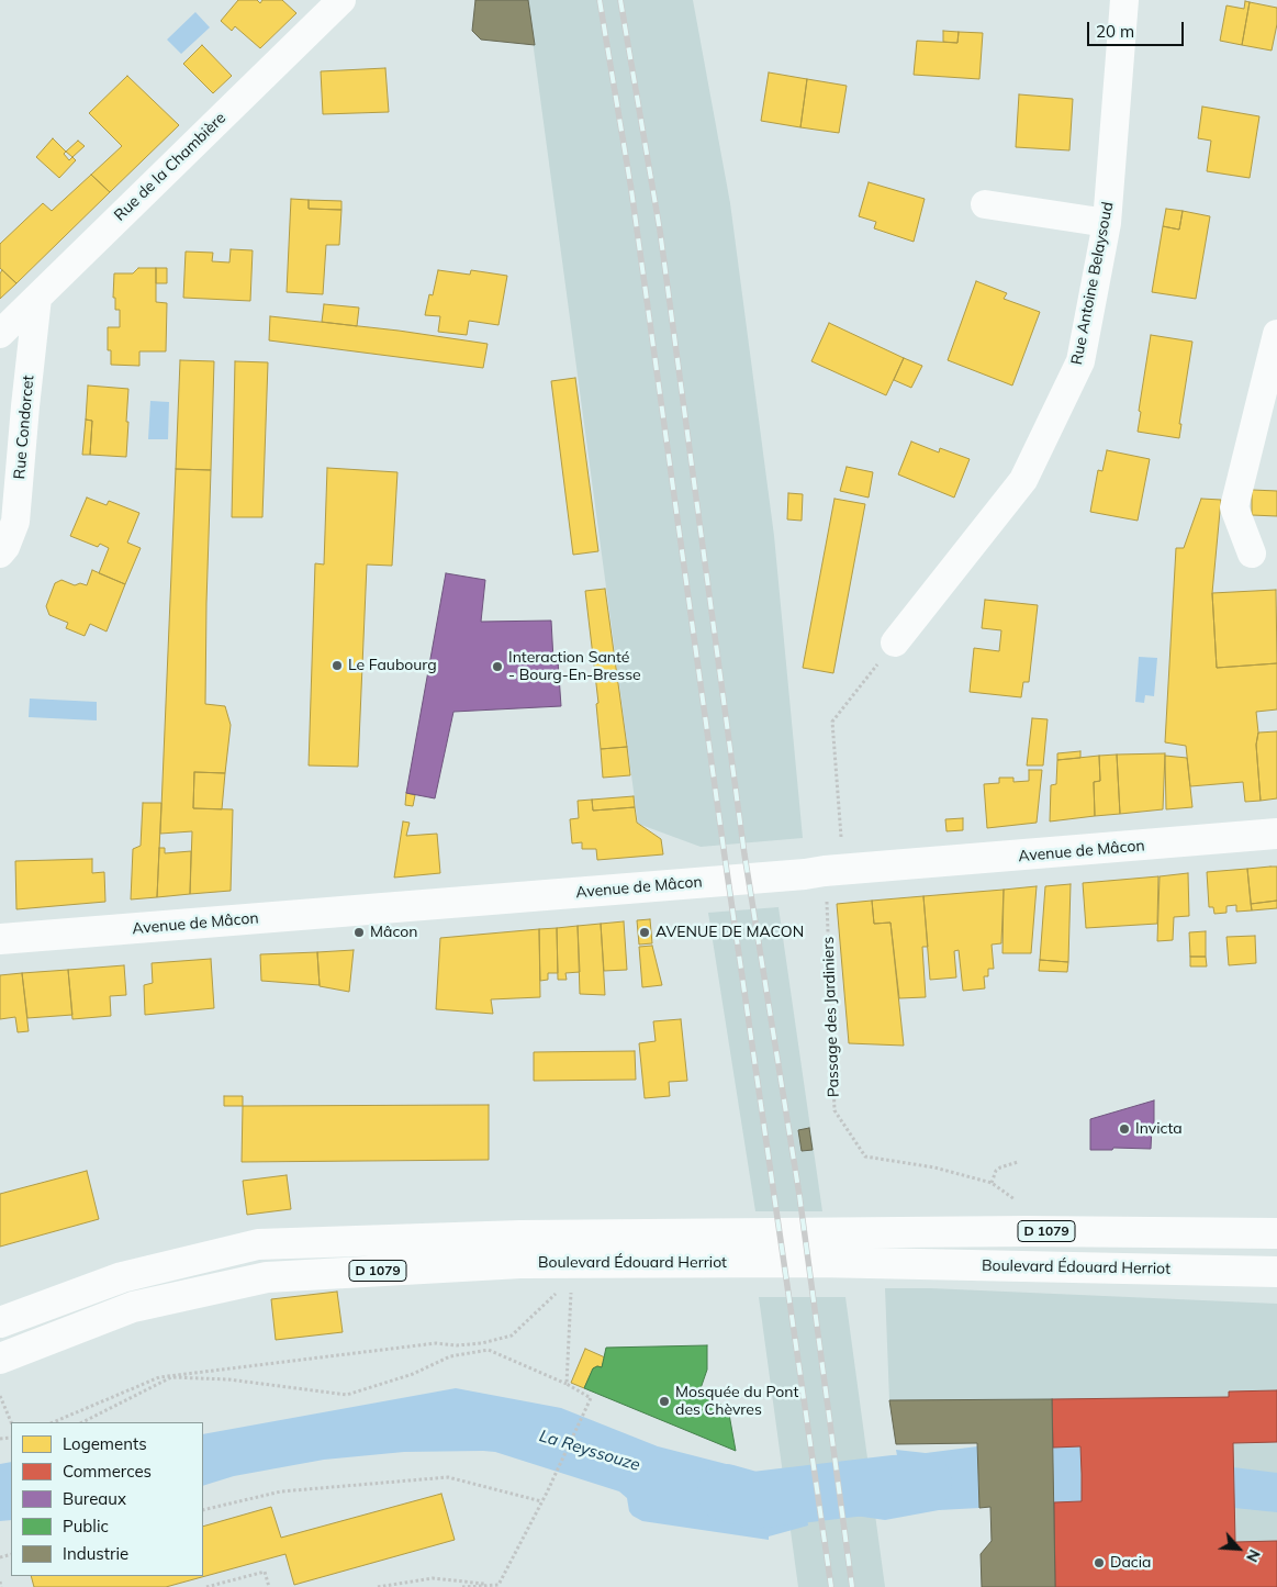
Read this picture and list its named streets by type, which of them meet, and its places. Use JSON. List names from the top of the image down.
{
  "streets": {
    "main road": ["Avenue de Mâcon", "D 1079", "Boulevard Édouard Herriot"],
    "street": ["Rue de la Chambière", "Rue Antoine Belaysoud", "Rue Condorcet"],
    "path": ["Passage des Jardiniers"]
  },
  "crossings": [
    ["Rue de la Chambière", "Rue Condorcet"],
    ["Rue Antoine Belaysoud", "Passage des Jardiniers"],
    ["Avenue de Mâcon", "Passage des Jardiniers"]
  ],
  "water": ["La Reyssouze"],
  "places": [
    "Le Faubourg",
    "Interaction Santé - Bourg-En-Bresse",
    "Mâcon",
    "AVENUE DE MACON",
    "Invicta",
    "Mosquée du Pont des Chèvres",
    "Dacia"
  ],
  "legend": [
    "Logements",
    "Commerces",
    "Bureaux",
    "Public",
    "Industrie"
  ],
  "scale_bar": "20 m",
  "north": "bottom right"
}
